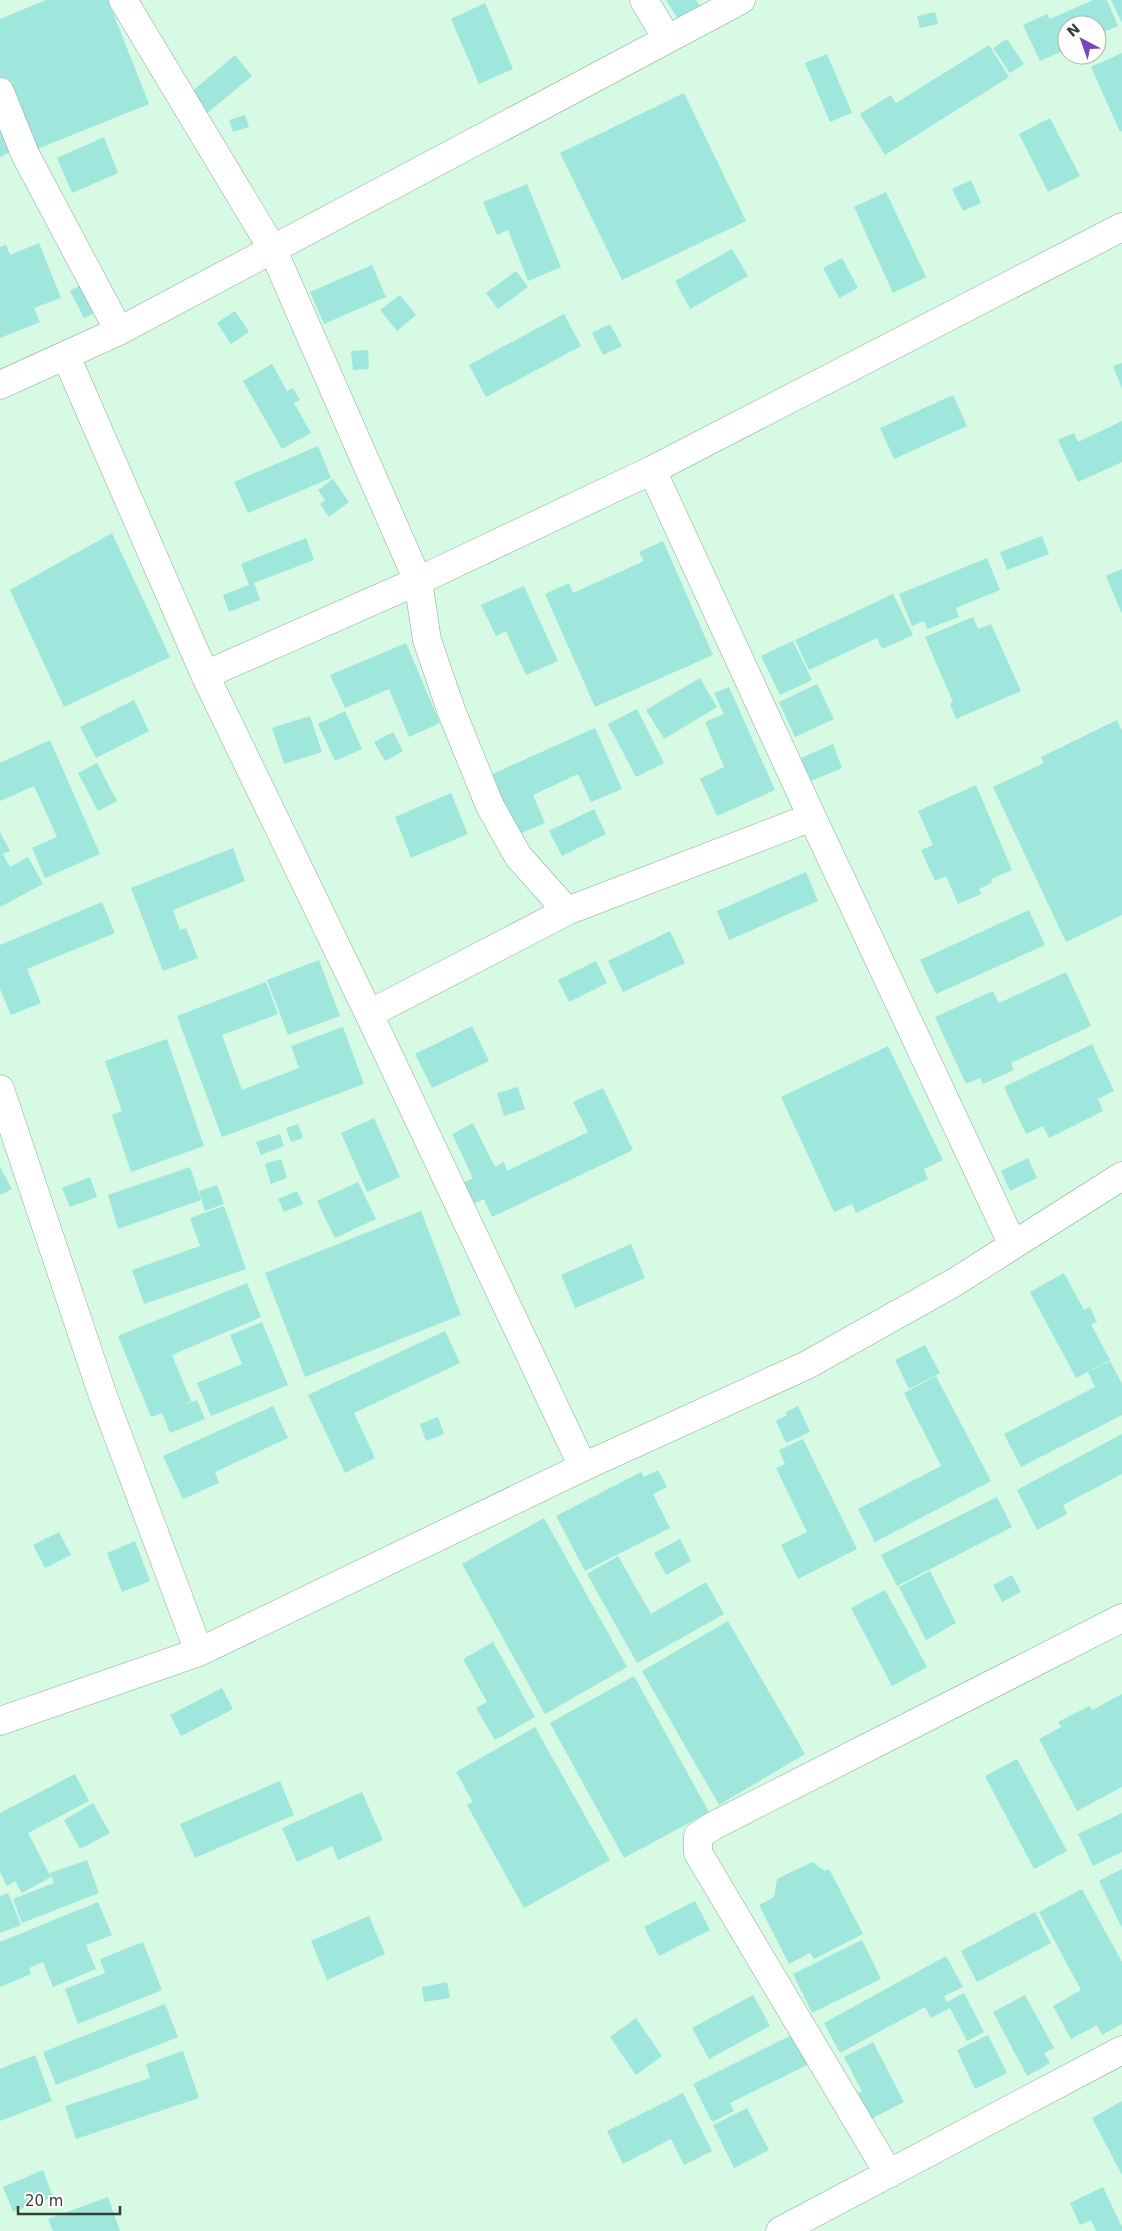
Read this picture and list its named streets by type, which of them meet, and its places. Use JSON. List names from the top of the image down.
{
  "scale_bar": "20 m",
  "north": "top left"
}
